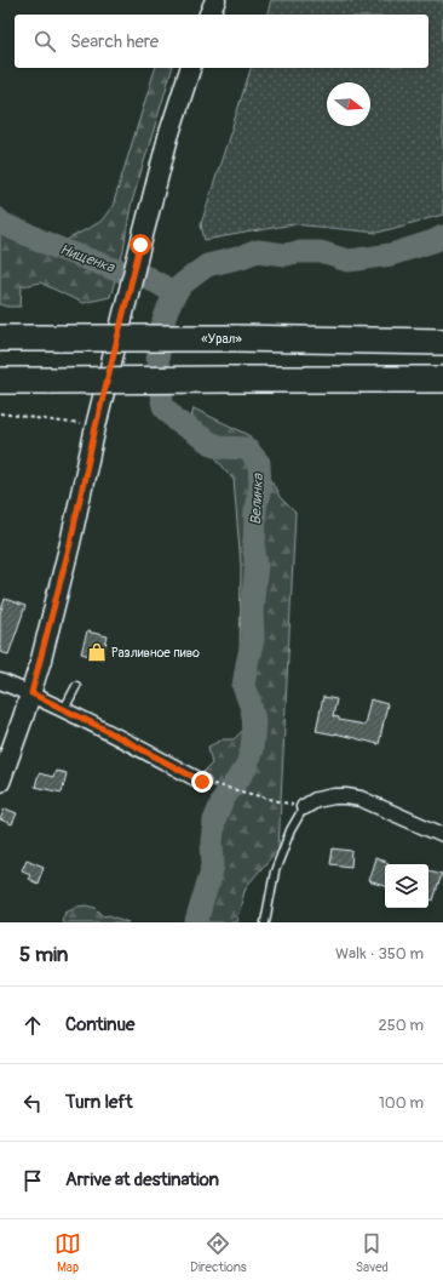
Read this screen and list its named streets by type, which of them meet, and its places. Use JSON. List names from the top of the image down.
{
  "streets": {
    "highway": ["«Урал»"]
  },
  "water": ["Нищенка", "Велинка"],
  "places": {
    "shop": ["Разливное пиво"]
  },
  "north": "right",
  "page": {
    "search": "Search here",
    "heading": ["5 min", "Walk · 350 m"],
    "list": [
      ["Continue", "250 m"],
      ["Turn left", "100 m"],
      "Arrive at destination"
    ],
    "nav": ["Map", "Directions", "Saved"]
  }
}
